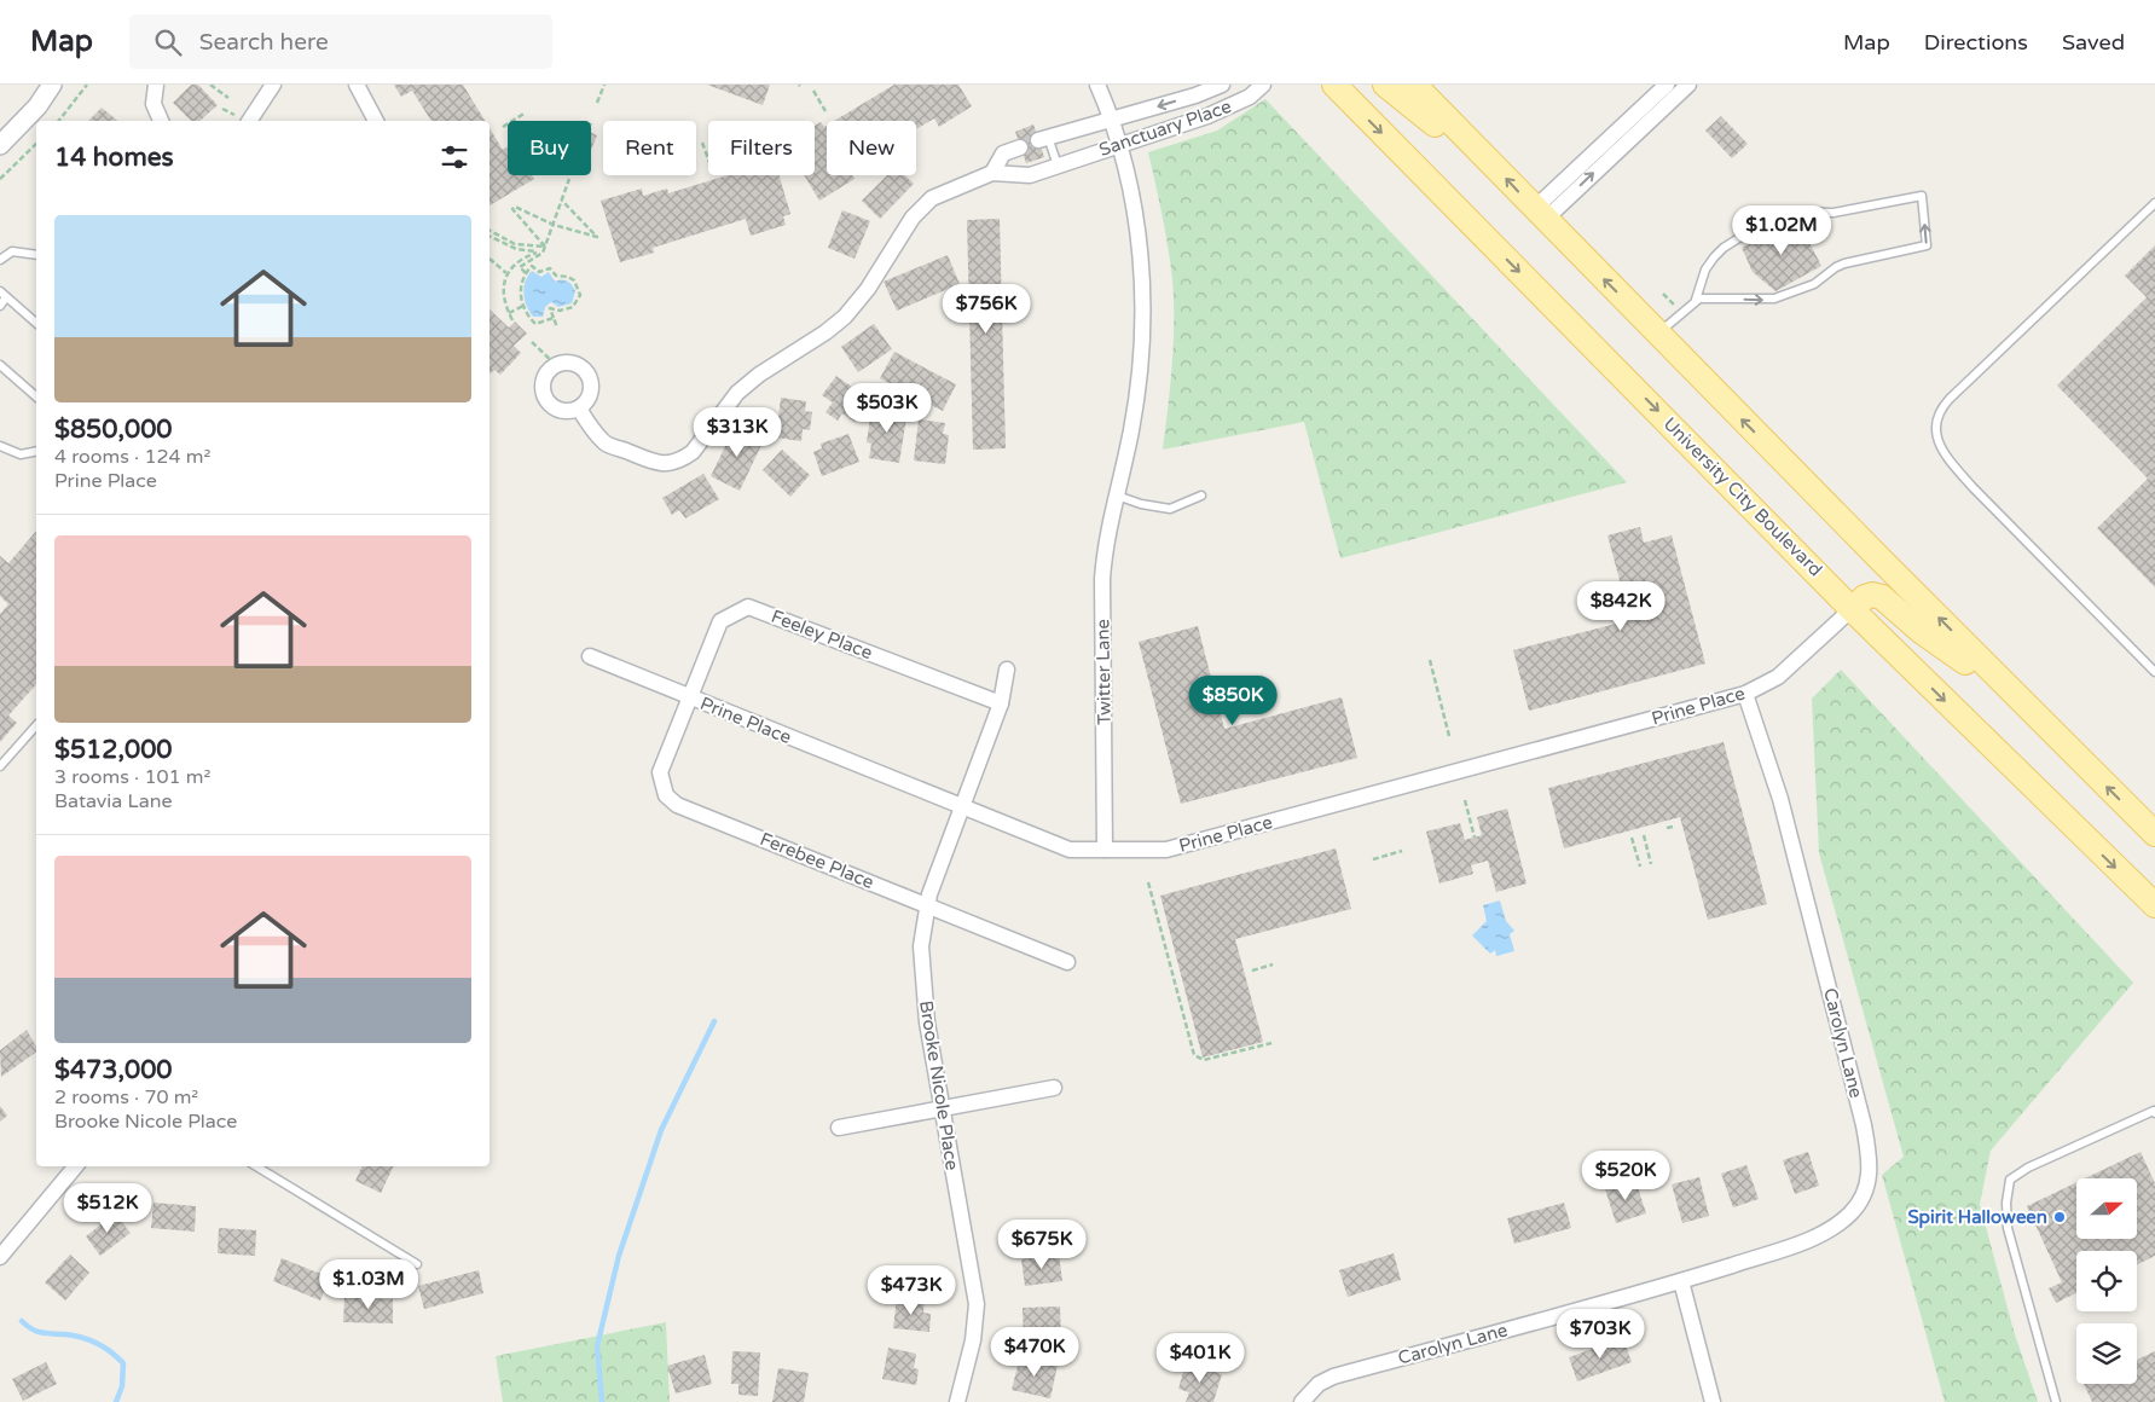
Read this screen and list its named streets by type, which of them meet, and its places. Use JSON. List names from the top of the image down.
{
  "streets": {
    "main road": ["University City Boulevard"],
    "street": [
      "Sanctuary Place",
      "Feeley Place",
      "Twitter Lane",
      "Prine Place",
      "Ferebee Place",
      "Carolyn Lane",
      "Brooke Nicole Place"
    ]
  },
  "crossings": [
    ["Sanctuary Place", "Twitter Lane"],
    ["University City Boulevard", "Prine Place"],
    ["Feeley Place", "Prine Place"],
    ["Feeley Place", "Ferebee Place"],
    ["Feeley Place", "Brooke Nicole Place"],
    ["Twitter Lane", "Prine Place"],
    ["Prine Place", "Ferebee Place"],
    ["Prine Place", "Carolyn Lane"],
    ["Prine Place", "Brooke Nicole Place"],
    ["Ferebee Place", "Brooke Nicole Place"]
  ],
  "places": ["Spirit Halloween"],
  "north": "right",
  "page": {
    "header": "Map",
    "search": "Search here",
    "nav": ["Map", "Directions", "Saved"],
    "chip": [
      "Buy",
      "Rent",
      "Filters",
      "New"
    ],
    "heading": "14 homes",
    "list": [
      {
        "name": "$850,000",
        "note": "4 rooms · 124 m² · Prine Place"
      },
      {
        "name": "$512,000",
        "note": "3 rooms · 101 m² · Batavia Lane"
      },
      {
        "name": "$473,000",
        "note": "2 rooms · 70 m² · Brooke Nicole Place"
      }
    ],
    "price": [
      "$1.02M",
      "$756K",
      "$503K",
      "$313K",
      "$842K",
      "$850K",
      "$520K",
      "$512K",
      "$675K",
      "$1.03M",
      "$473K",
      "$703K",
      "$470K",
      "$401K"
    ]
  }
}
